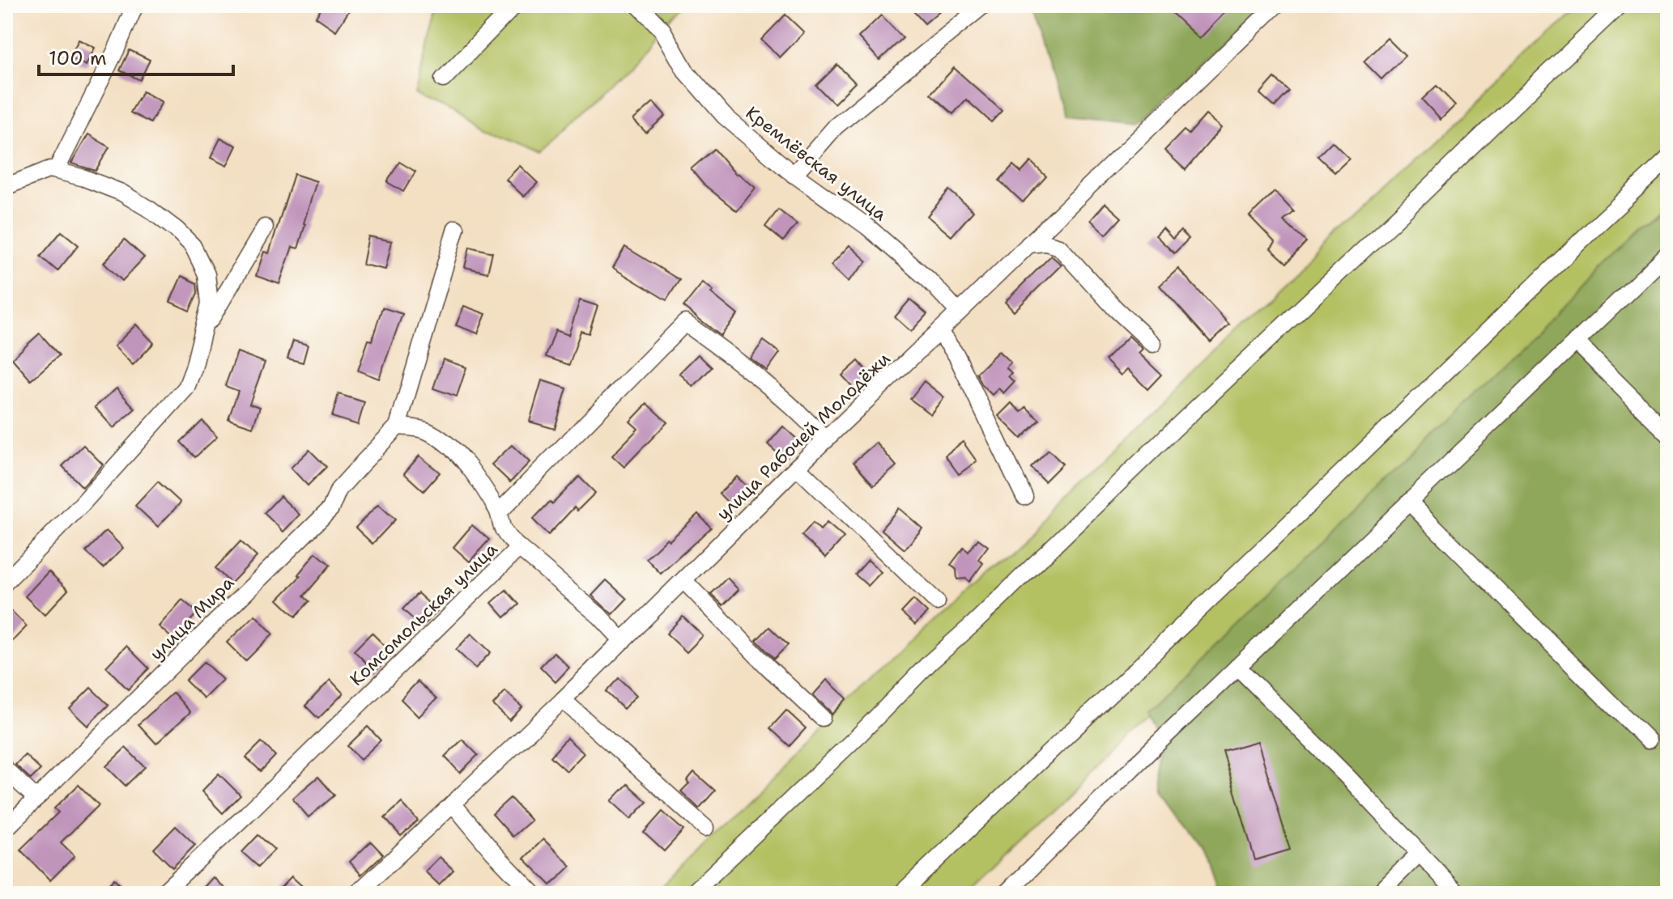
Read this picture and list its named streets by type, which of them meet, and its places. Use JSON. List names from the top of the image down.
{
  "streets": {
    "street": [
      "Кремлёвская улица",
      "улица Рабочей Молодёжи",
      "Комсомольская улица",
      "улица Мира"
    ]
  },
  "crossings": [
    ["Кремлёвская улица", "улица Рабочей Молодёжи"],
    ["Комсомольская улица", "улица Мира"]
  ],
  "scale_bar": "100 m"
}
